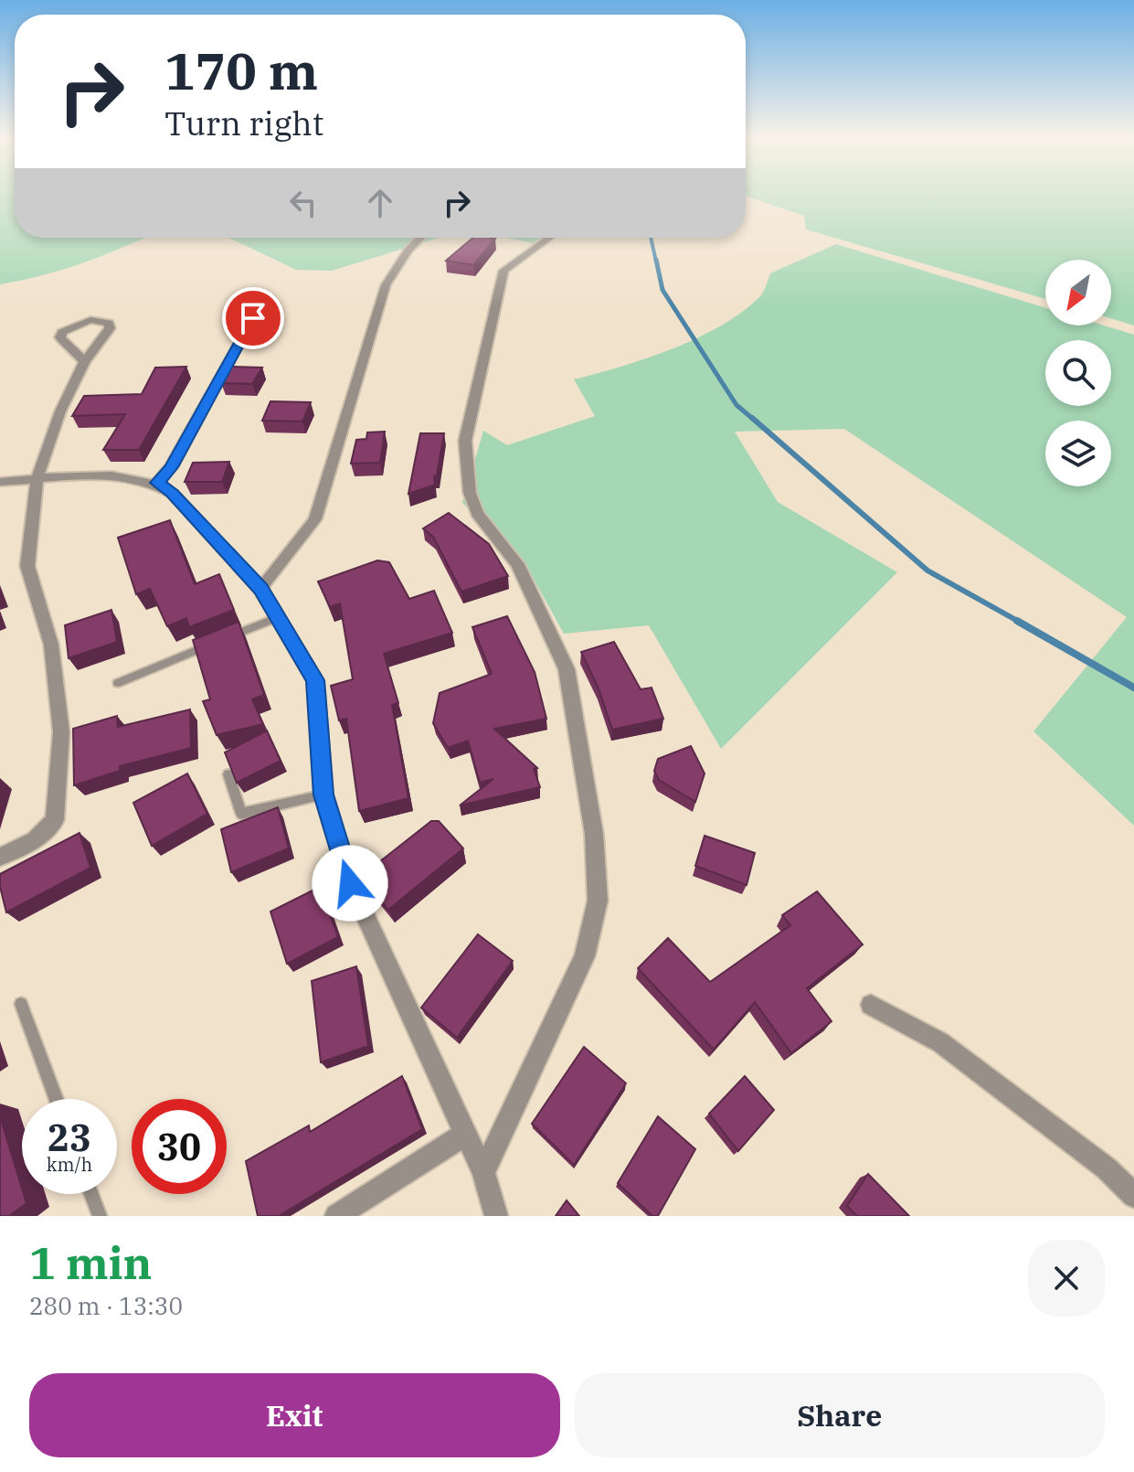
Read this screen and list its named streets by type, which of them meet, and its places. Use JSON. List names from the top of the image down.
{
  "north": "bottom left",
  "page": {
    "turn": ["170 m", "Turn right"],
    "speed": "23 km/h",
    "limit": "30",
    "heading": ["1 min", "280 m · 13:30"],
    "buttons": ["Exit", "Share"]
  }
}
